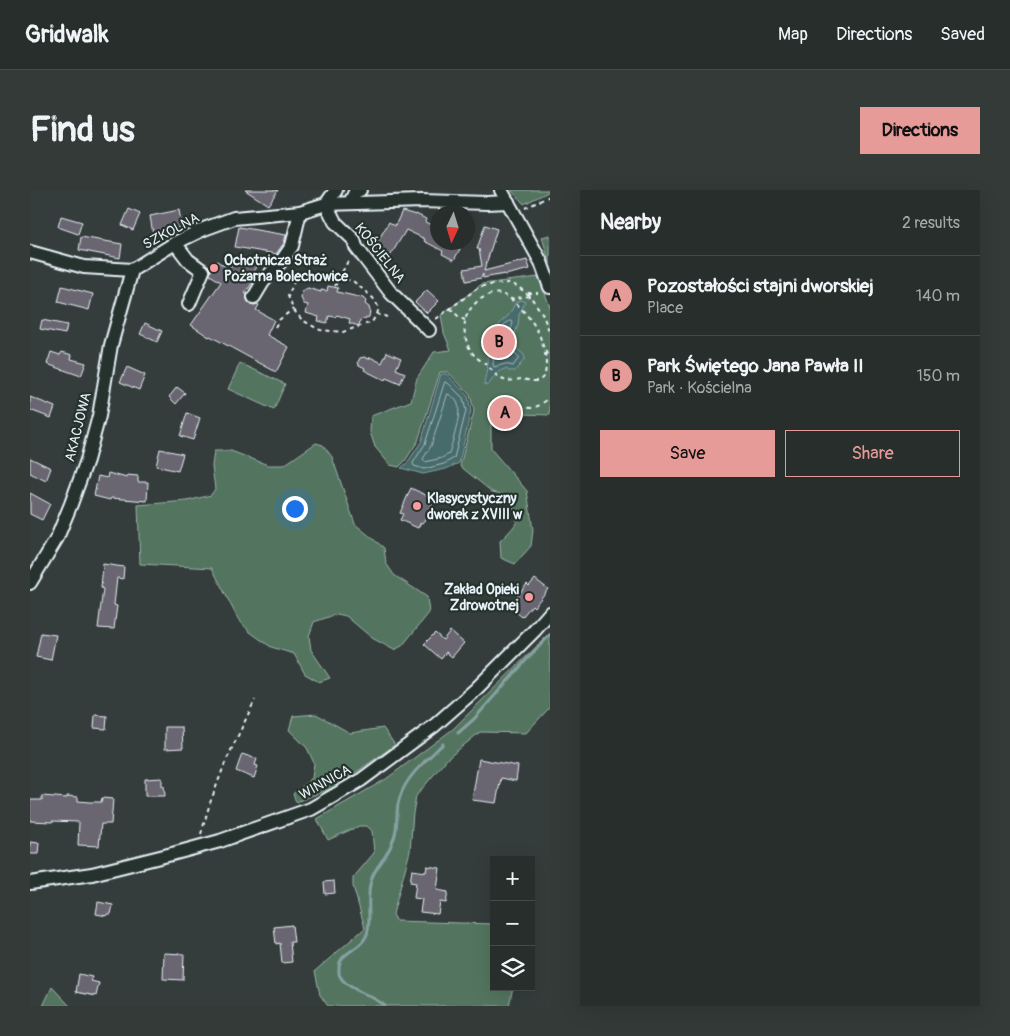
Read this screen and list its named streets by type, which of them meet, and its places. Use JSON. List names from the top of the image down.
{
  "streets": {
    "street": [
      "SZKOLNA",
      "KOŚCIELNA",
      "AKACJOWA",
      "WINNICA"
    ]
  },
  "crossings": [
    ["SZKOLNA", "KOŚCIELNA"],
    ["SZKOLNA", "AKACJOWA"]
  ],
  "places": ["Ochotnicza Straż Pożarna Bolechowice", "Klasycystyczny dworek z XVIII w", "Zakład Opieki Zdrowotnej"],
  "north": "bottom",
  "page": {
    "header": "Gridwalk",
    "nav": ["Map", "Directions", "Saved"],
    "buttons": [
      "Directions",
      ["Save", "Share"]
    ],
    "title": "Find us",
    "heading": ["Nearby", "2 results"],
    "list": [
      {
        "mark": "A",
        "name": "Pozostałości stajni dworskiej",
        "note": "Place",
        "value": "140 m"
      },
      {
        "mark": "B",
        "name": "Park Świętego Jana Pawła II",
        "note": "Park · Kościelna",
        "value": "150 m"
      }
    ],
    "pins": ["B", "A"],
    "map_buttons": ["+", "−"]
  }
}
